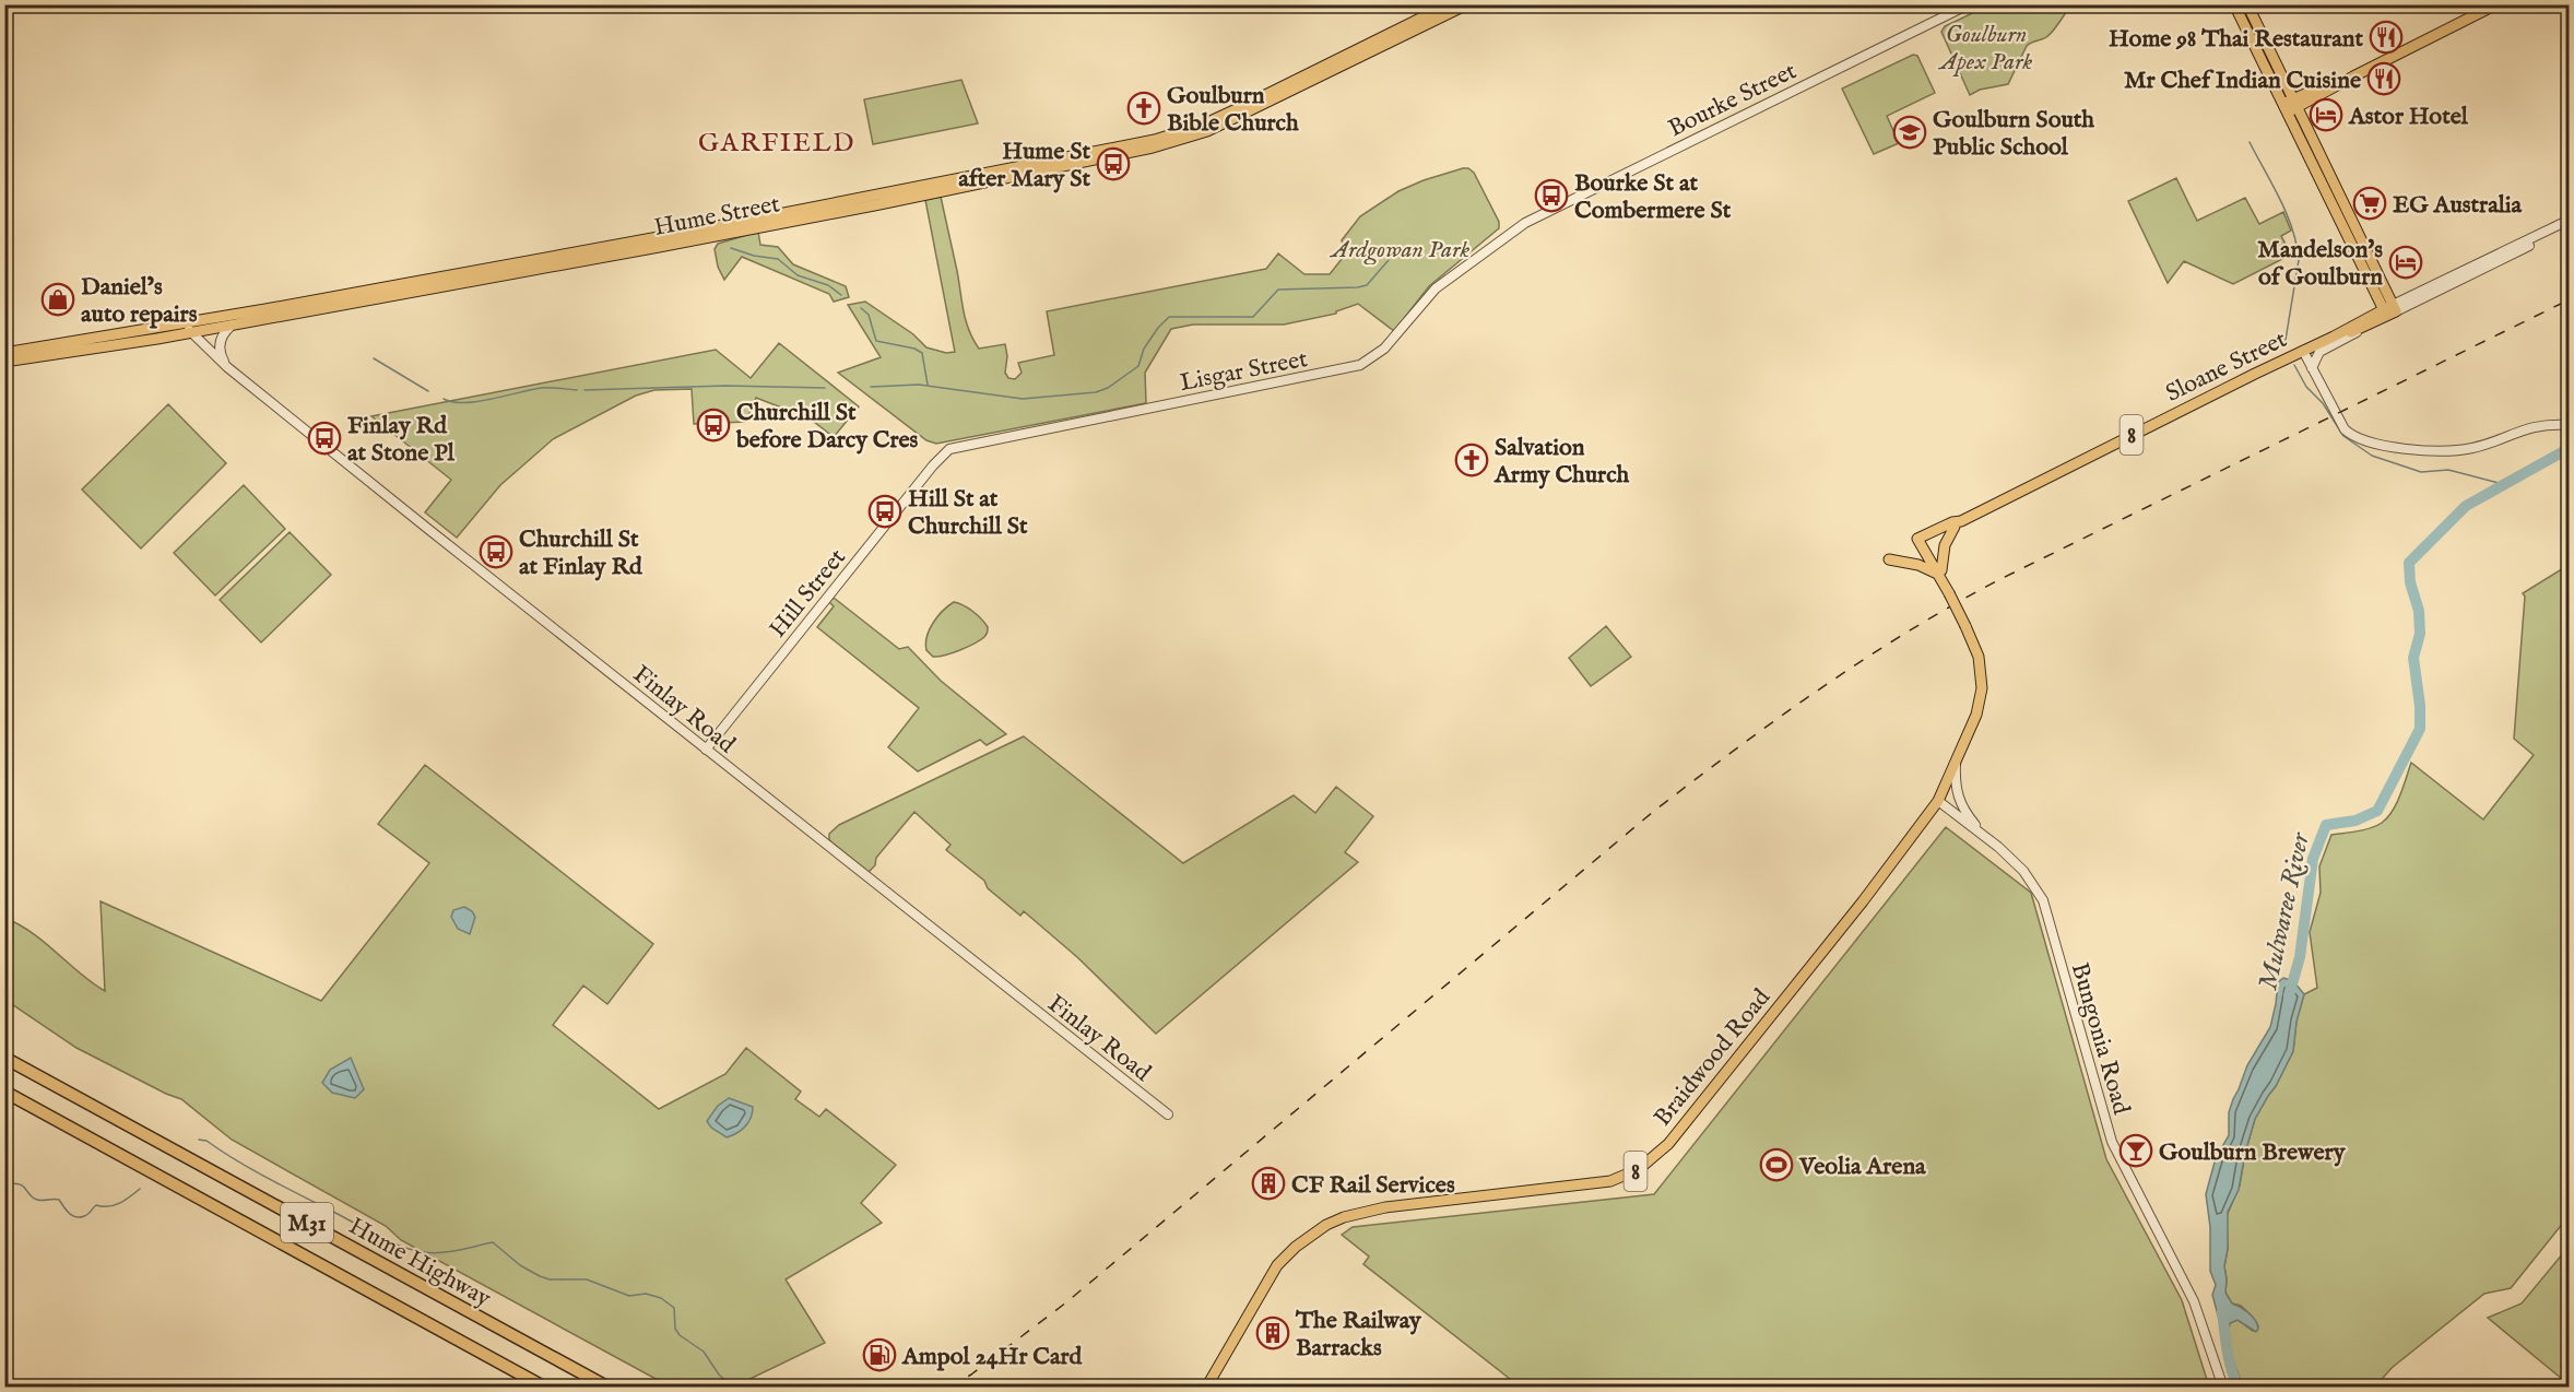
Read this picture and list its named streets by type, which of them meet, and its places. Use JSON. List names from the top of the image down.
{
  "streets": {
    "highway": ["M31", "Hume Highway"],
    "main road": [
      "Hume Street",
      "Sloane Street",
      "8",
      "Braidwood Road"
    ],
    "street": [
      "Bourke Street",
      "Lisgar Street",
      "Hill Street",
      "Finlay Road",
      "Bungonia Road"
    ]
  },
  "crossings": [
    ["Bourke Street", "Lisgar Street"],
    ["Hume Street", "Finlay Road"],
    ["Sloane Street", "Braidwood Road"],
    ["Lisgar Street", "Hill Street"],
    ["Hill Street", "Finlay Road"],
    ["Bungonia Road", "Braidwood Road"]
  ],
  "districts": ["GARFIELD"],
  "water": ["Mulwaree River"],
  "parks": ["Goulburn Apex Park", "Ardgowan Park"],
  "places": {
    "restaurant": ["Home 98 Thai Restaurant", "Mr Chef Indian Cuisine"],
    "church": ["Goulburn Bible Church", "Salvation Army Church"],
    "hotel": ["Astor Hotel", "Mandelson's of Goulburn"],
    "school or university": ["Goulburn South Public School"],
    "bus stop": [
      "Hume St after Mary St",
      "Bourke St at Combermere St",
      "Churchill St before Darcy Cres",
      "Finlay Rd at Stone Pl",
      "Hill St at Churchill St",
      "Churchill St at Finlay Rd"
    ],
    "supermarket": ["EG Australia"],
    "shop": ["Daniel’s auto repairs"],
    "bar": ["Goulburn Brewery"],
    "sports": ["Veolia Arena"],
    "building": ["CF Rail Services", "The Railway Barracks"],
    "fuel station": ["Ampol 24Hr Card"]
  }
}
